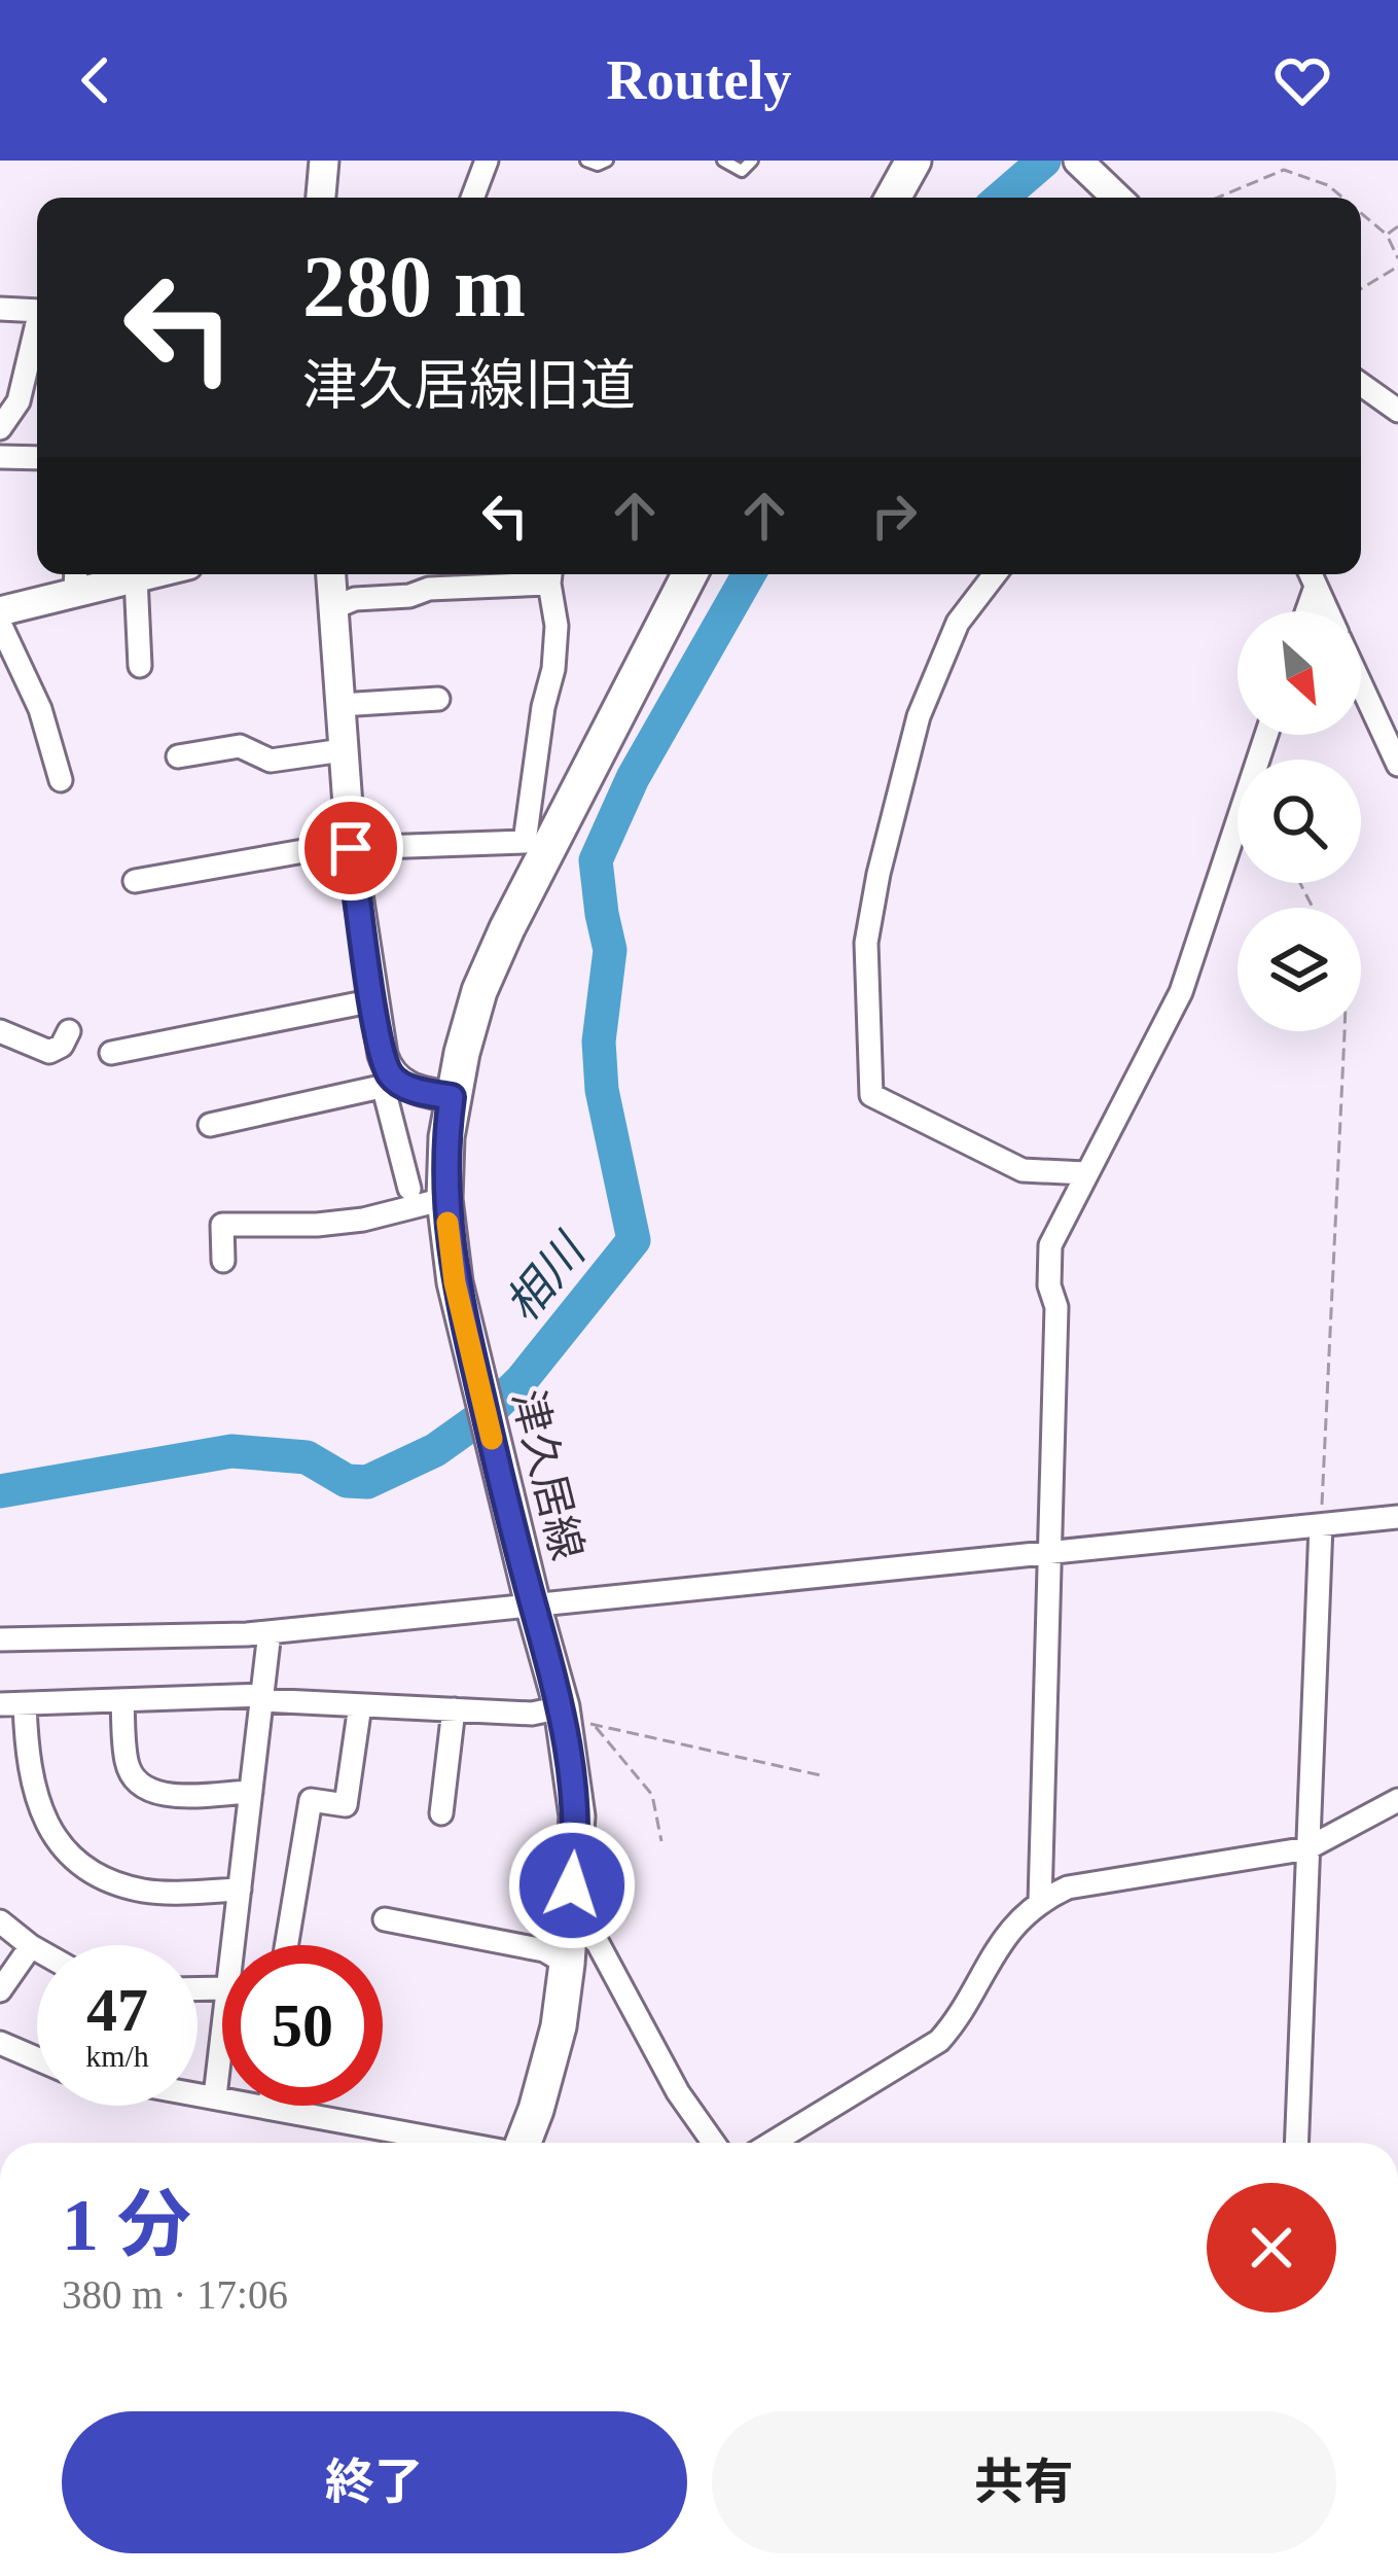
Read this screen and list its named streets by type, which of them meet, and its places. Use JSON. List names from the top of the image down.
{
  "streets": {
    "main road": ["津久居線"]
  },
  "water": ["相川"],
  "north": "bottom right",
  "page": {
    "header": "Routely",
    "turn": ["280 m", "津久居線旧道"],
    "speed": "47 km/h",
    "limit": "50",
    "heading": ["1 分", "380 m · 17:06"],
    "buttons": ["終了", "共有"]
  }
}
